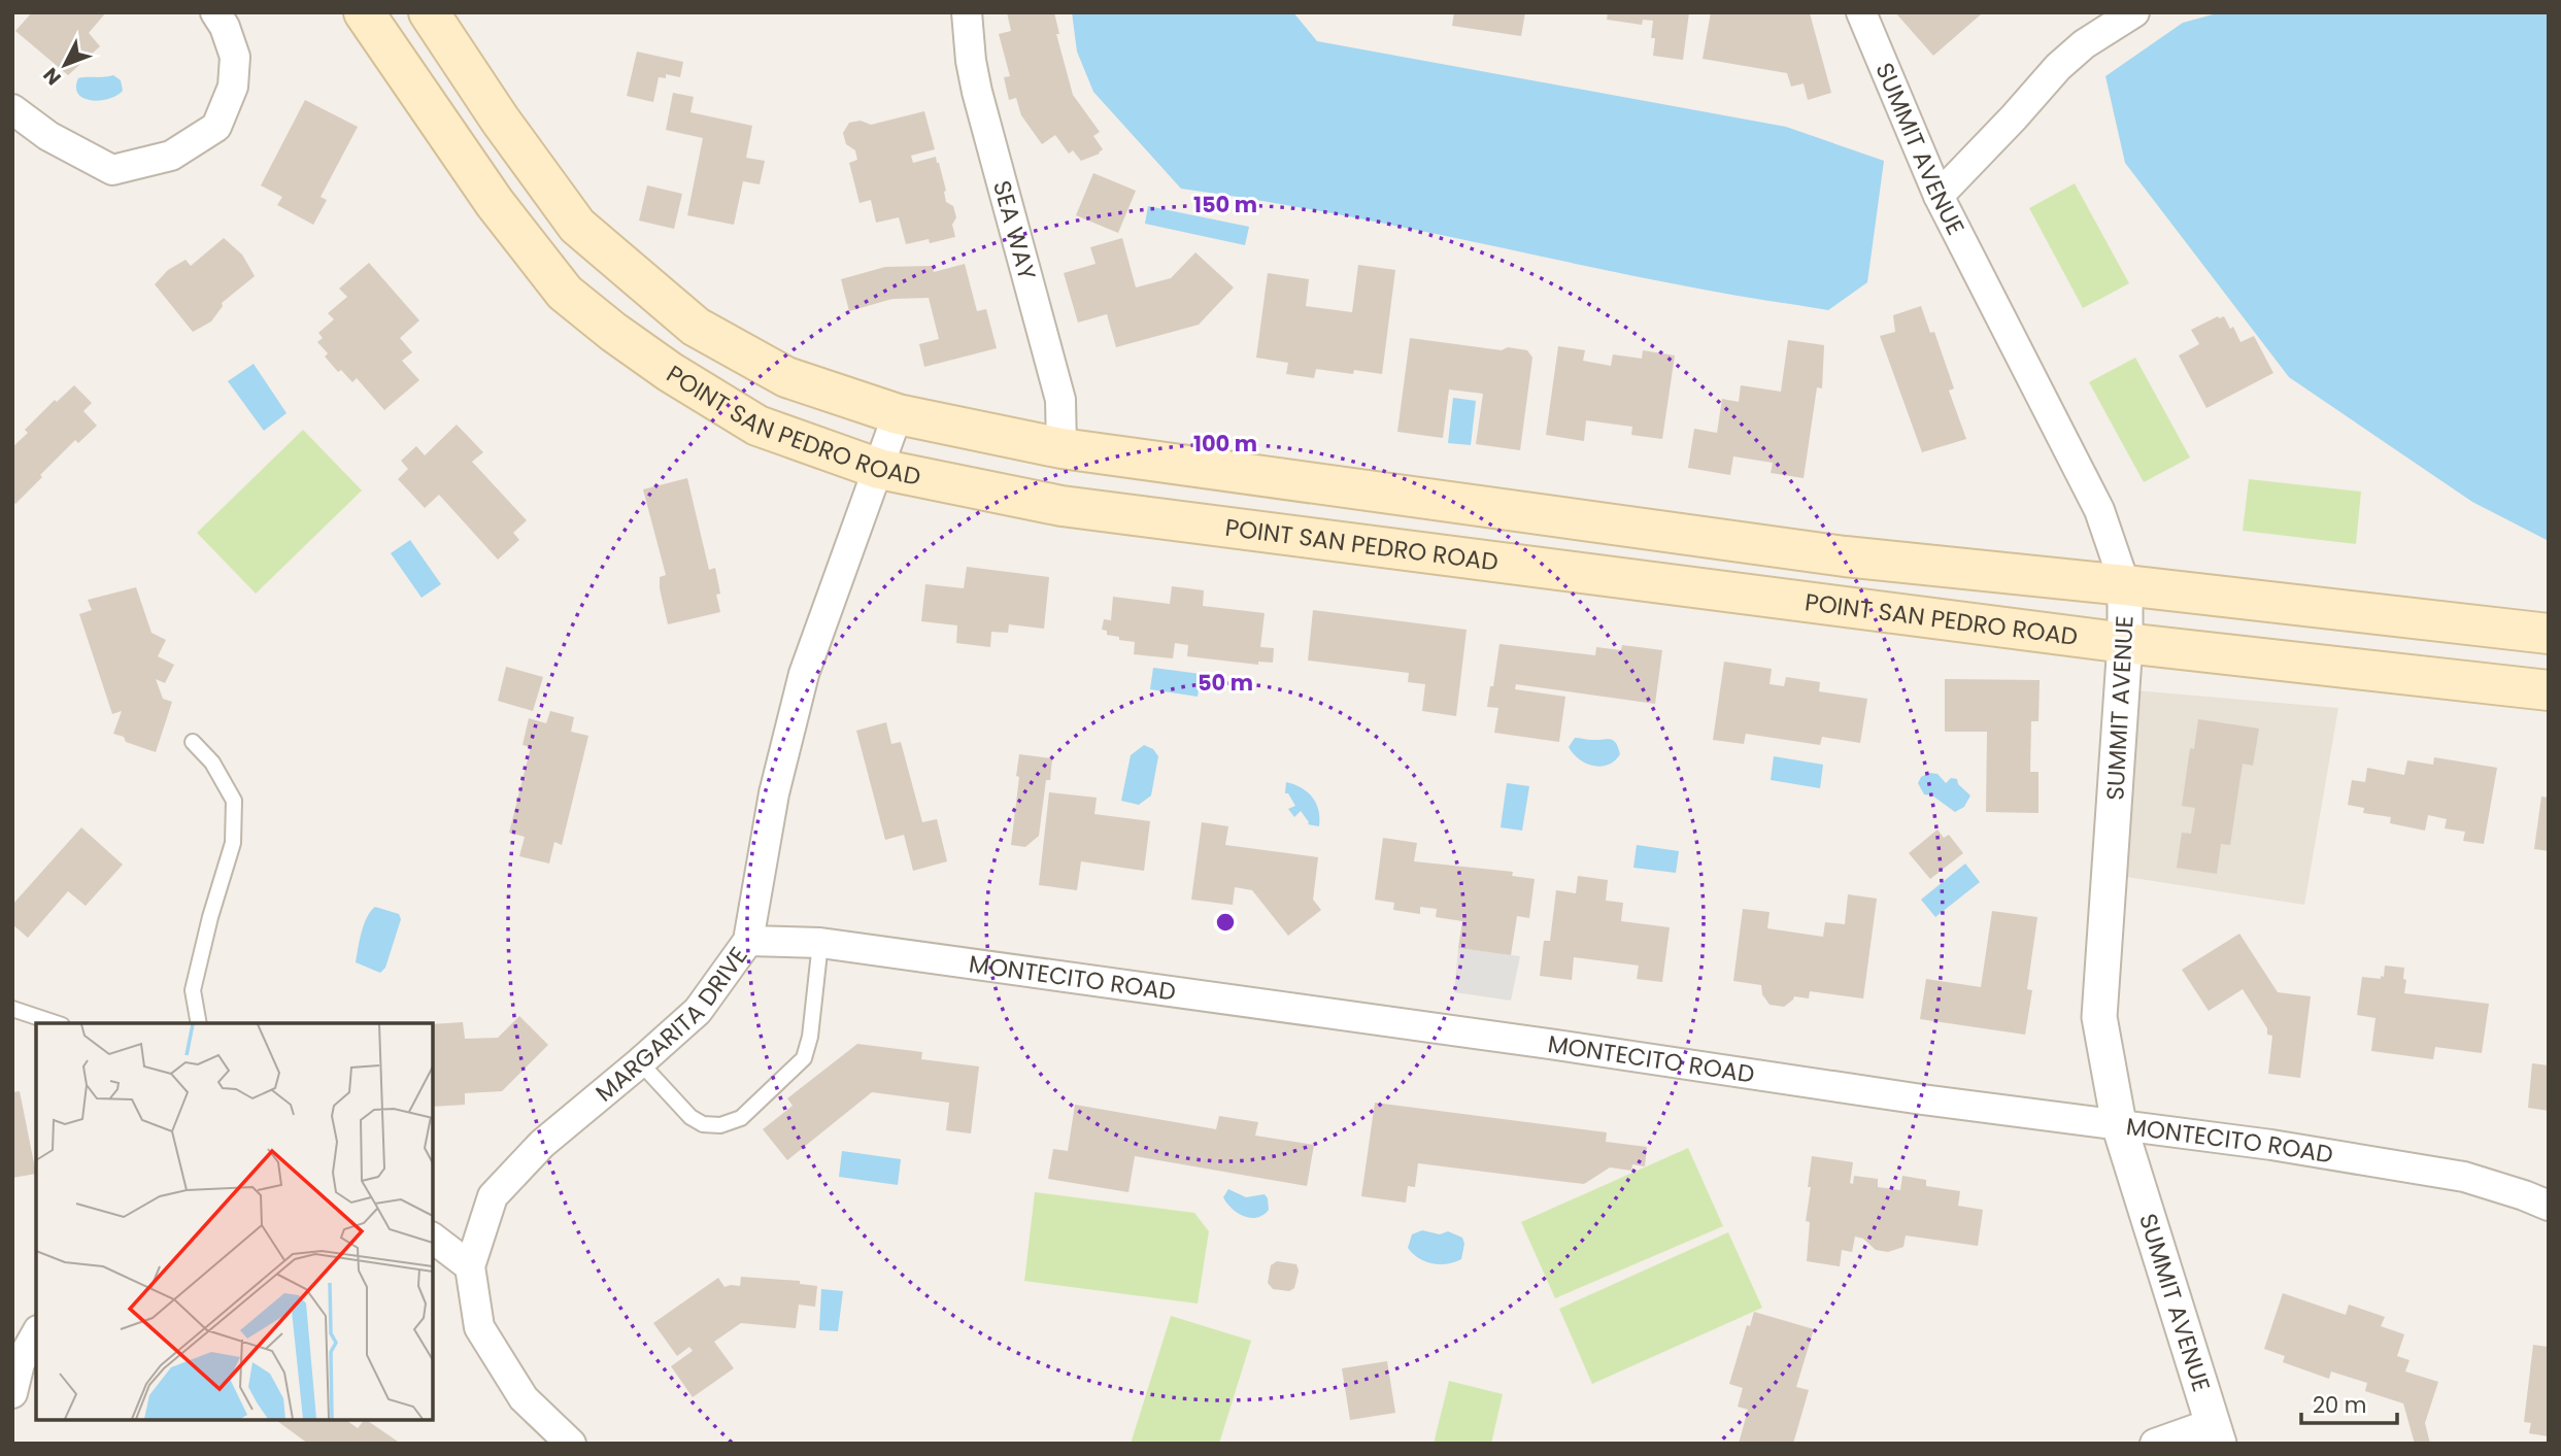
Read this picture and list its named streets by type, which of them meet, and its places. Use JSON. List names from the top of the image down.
{
  "streets": {
    "main road": ["POINT SAN PEDRO ROAD"],
    "street": [
      "SUMMIT AVENUE",
      "SEA WAY",
      "MONTECITO ROAD",
      "MARGARITA DRIVE"
    ]
  },
  "crossings": [
    ["SUMMIT AVENUE", "POINT SAN PEDRO ROAD"],
    ["SUMMIT AVENUE", "MONTECITO ROAD"],
    ["SEA WAY", "POINT SAN PEDRO ROAD"],
    ["POINT SAN PEDRO ROAD", "MARGARITA DRIVE"],
    ["MONTECITO ROAD", "MARGARITA DRIVE"]
  ],
  "scale_bar": "20 m",
  "north": "bottom left",
  "rings": ["150 m", "100 m", "50 m"]
}
